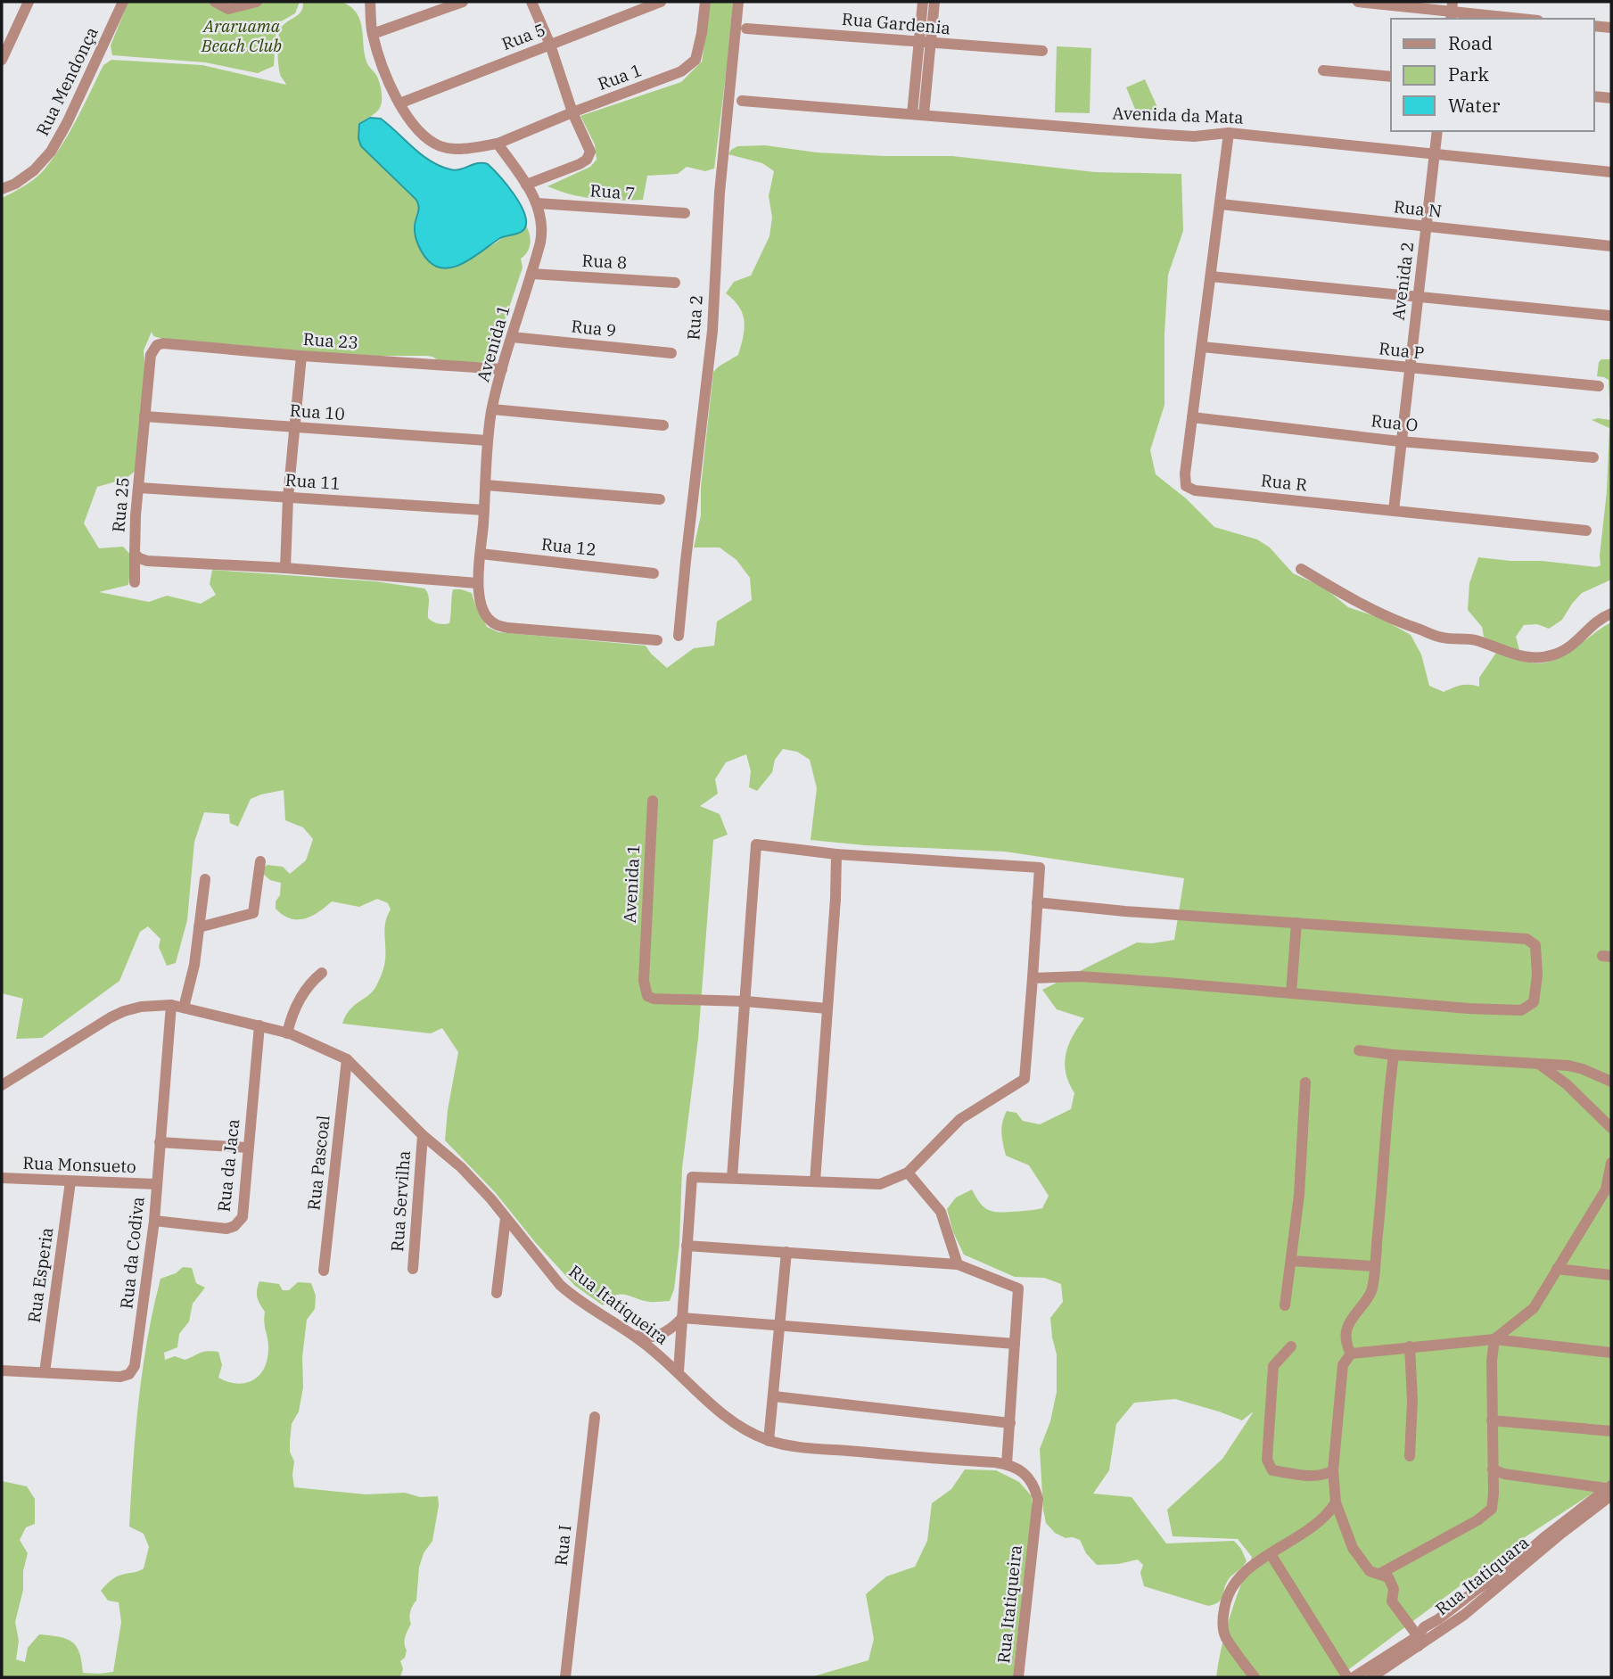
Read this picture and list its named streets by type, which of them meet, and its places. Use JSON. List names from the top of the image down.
{
  "streets": {
    "street": [
      "Rua Gardenia",
      "Rua 5",
      "Rua 1",
      "Rua Mendonça",
      "Avenida da Mata",
      "Rua 7",
      "Rua N",
      "Rua 8",
      "Avenida 2",
      "Rua 2",
      "Rua 9",
      "Rua 23",
      "Avenida 1",
      "Rua P",
      "Rua 10",
      "Rua O",
      "Rua 11",
      "Rua R",
      "Rua 25",
      "Rua 12",
      "Rua Pascoal",
      "Rua Monsueto",
      "Rua da Jaca",
      "Rua Servilha",
      "Rua da Codiva",
      "Rua Esperia",
      "Rua Itatiqueira",
      "Rua I",
      "Rua Itatiquara"
    ]
  },
  "crossings": [
    ["Rua 1", "Avenida 1"],
    ["Avenida da Mata", "Avenida 2"],
    ["Rua 7", "Avenida 1"],
    ["Rua N", "Avenida 2"],
    ["Rua 8", "Avenida 1"],
    ["Avenida 2", "Rua P"],
    ["Avenida 2", "Rua O"],
    ["Avenida 2", "Rua R"],
    ["Rua 9", "Avenida 1"],
    ["Rua 23", "Avenida 1"],
    ["Rua 23", "Rua 25"],
    ["Avenida 1", "Rua 10"],
    ["Avenida 1", "Rua 11"],
    ["Avenida 1", "Rua 25"],
    ["Avenida 1", "Rua 12"],
    ["Rua 10", "Rua 25"],
    ["Rua O", "Rua R"],
    ["Rua 11", "Rua 25"],
    ["Rua Pascoal", "Rua Itatiqueira"],
    ["Rua Monsueto", "Rua da Codiva"],
    ["Rua Monsueto", "Rua Esperia"],
    ["Rua da Jaca", "Rua da Codiva"],
    ["Rua da Jaca", "Rua Itatiqueira"],
    ["Rua Servilha", "Rua Itatiqueira"],
    ["Rua da Codiva", "Rua Esperia"],
    ["Rua da Codiva", "Rua Itatiqueira"]
  ],
  "parks": ["Araruama Beach Club"],
  "legend": ["Road", "Park", "Water"]
}
